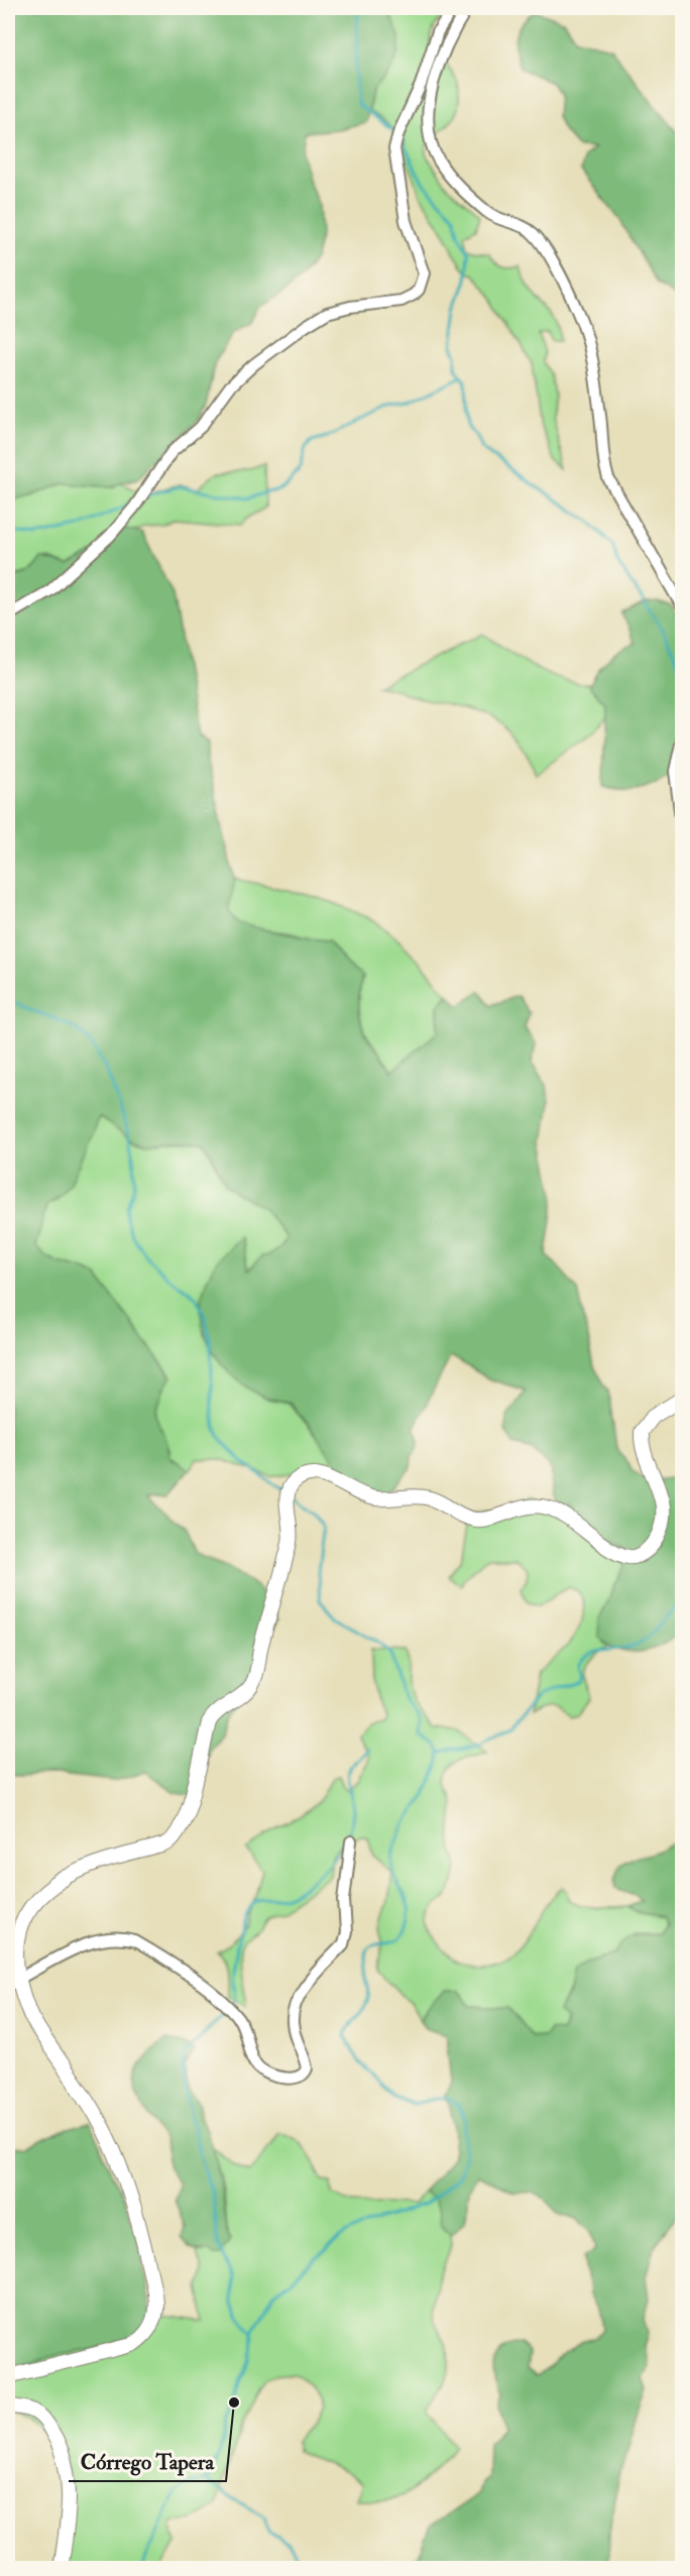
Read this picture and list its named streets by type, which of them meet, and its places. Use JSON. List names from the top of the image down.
{
  "places": ["Córrego Tapera"]
}
